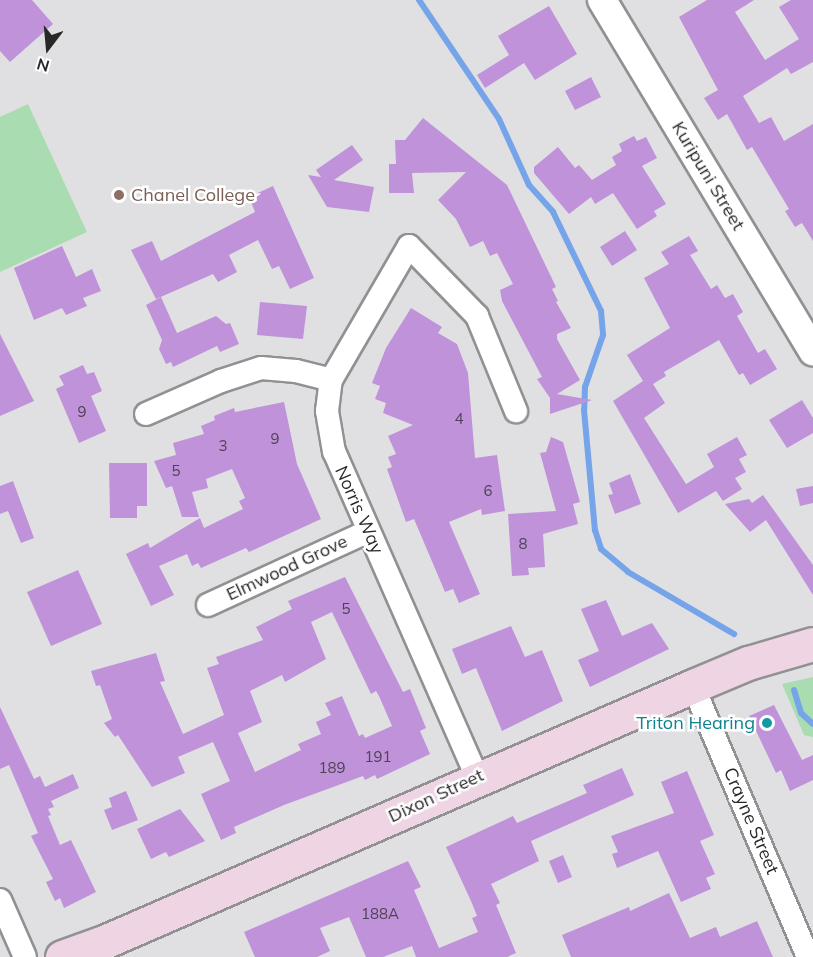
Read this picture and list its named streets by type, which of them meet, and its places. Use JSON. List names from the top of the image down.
{
  "streets": {
    "main road": ["Dixon Street"],
    "street": [
      "Kuripuni Street",
      "Norris Way",
      "Elmwood Grove",
      "Crayne Street"
    ]
  },
  "crossings": [
    ["Norris Way", "Elmwood Grove"],
    ["Norris Way", "Dixon Street"],
    ["Dixon Street", "Crayne Street"]
  ],
  "places": ["Chanel College", "Triton Hearing"],
  "house_numbers": [
    "9",
    "4",
    "9",
    "3",
    "5",
    "6",
    "8",
    "5",
    "191",
    "189",
    "188A"
  ],
  "north": "bottom"
}
